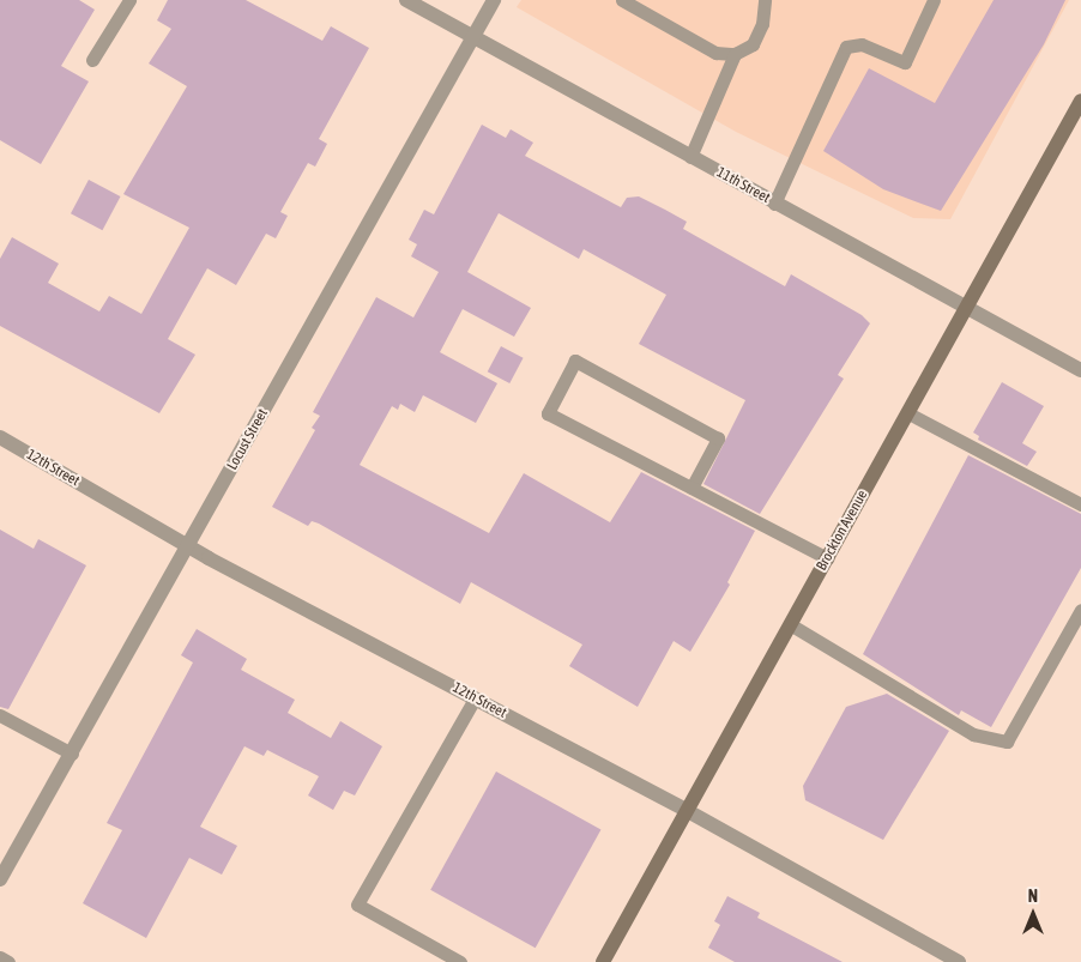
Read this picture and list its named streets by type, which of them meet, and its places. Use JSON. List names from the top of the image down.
{
  "streets": {
    "main road": ["Brockton Avenue"],
    "street": ["11th Street", "Locust Street", "12th Street"]
  },
  "crossings": [
    ["11th Street", "Locust Street"],
    ["11th Street", "Brockton Avenue"],
    ["Locust Street", "12th Street"],
    ["12th Street", "Brockton Avenue"]
  ],
  "north": "top"
}
